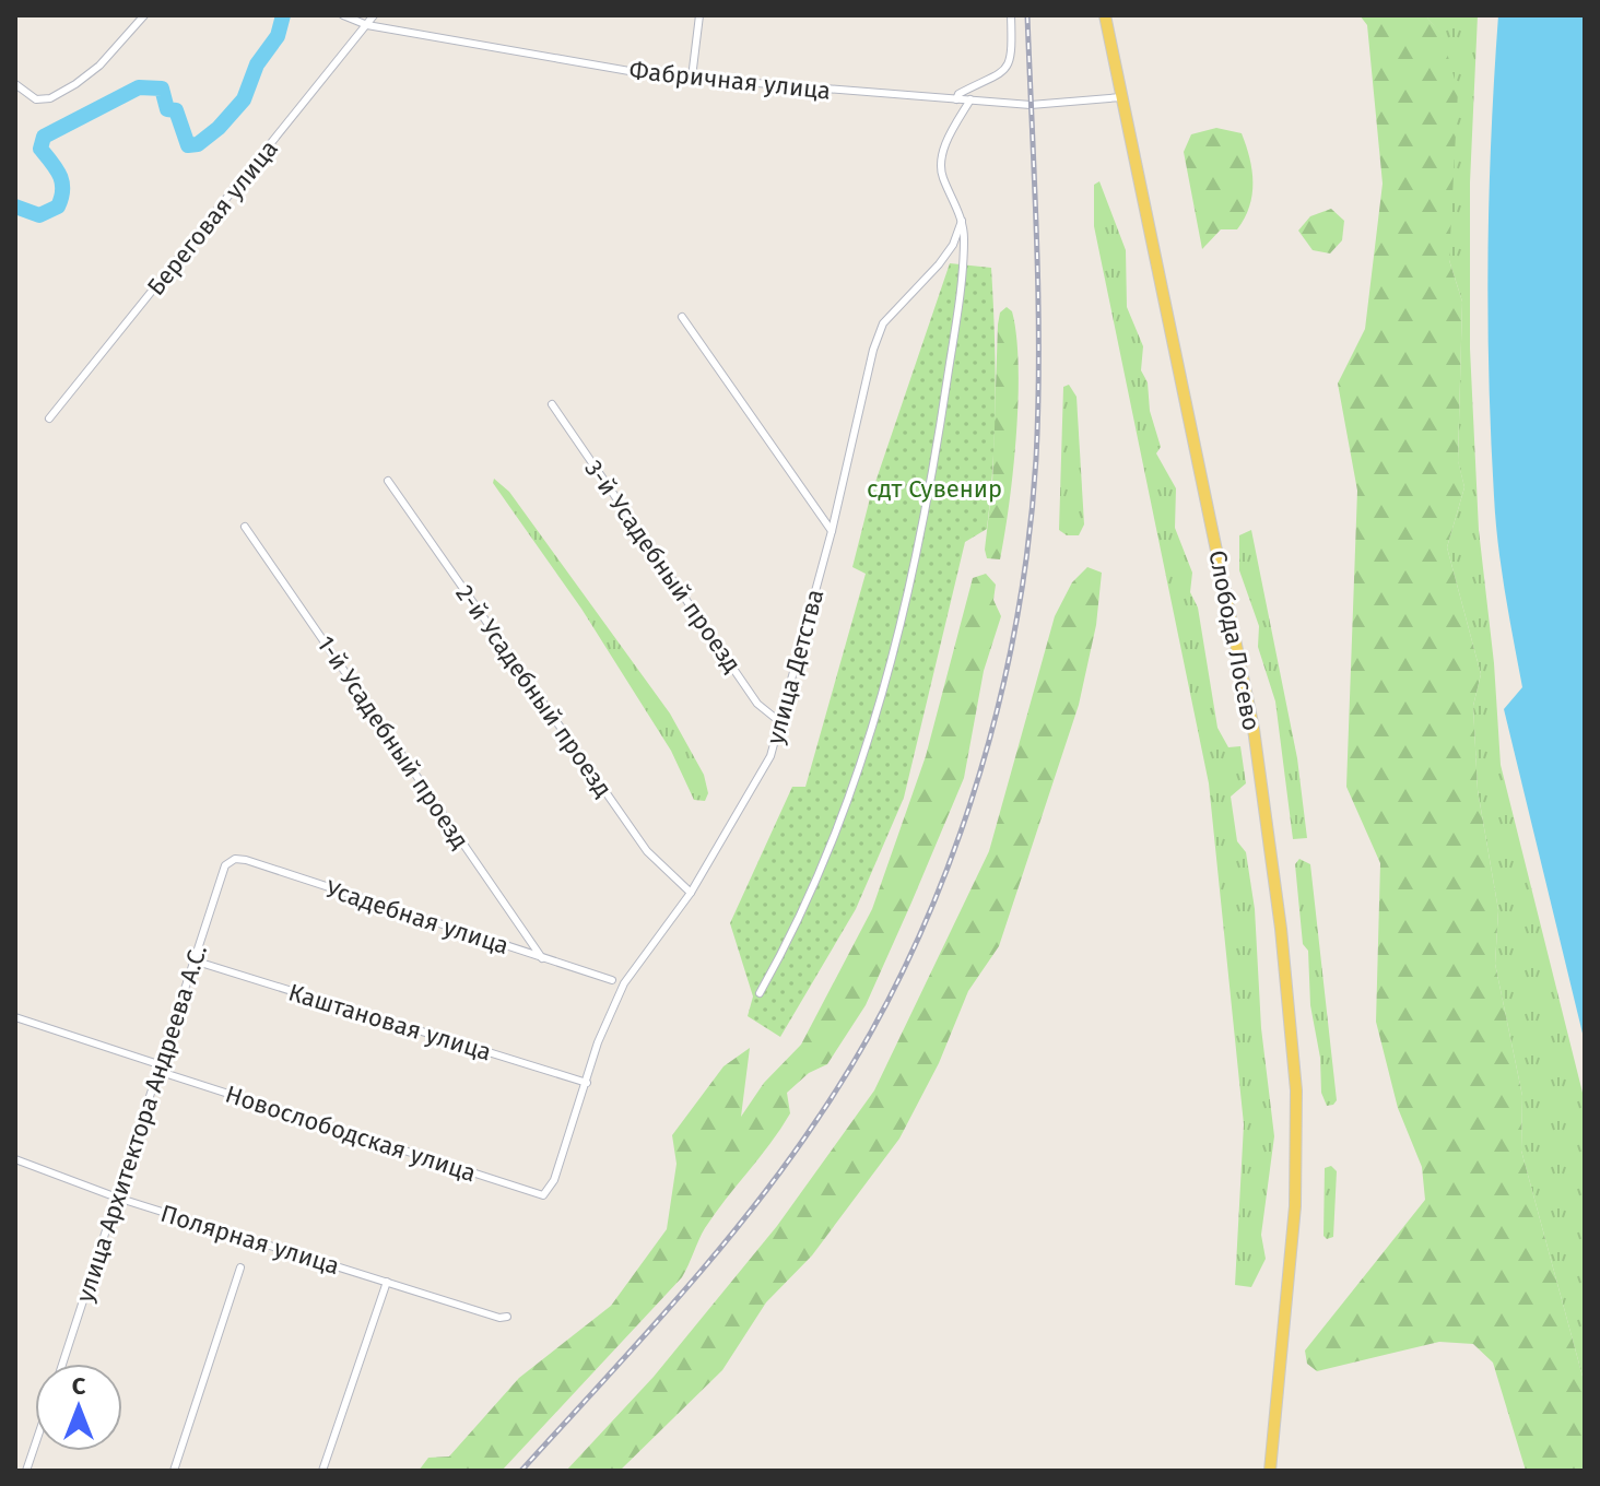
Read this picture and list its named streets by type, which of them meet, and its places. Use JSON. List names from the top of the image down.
{
  "streets": {
    "main road": ["Слобода Лосево"],
    "street": [
      "Фабричная улица",
      "Береговая улица",
      "3-й Усадебный проезд",
      "улица Детства",
      "2-й Усадебный проезд",
      "1-й Усадебный проезд",
      "Усадебная улица",
      "Каштановая улица",
      "улица Архитектора Андреева А.С.",
      "Новослободская улица",
      "Полярная улица"
    ]
  },
  "crossings": [
    ["Фабричная улица", "Береговая улица"],
    ["Фабричная улица", "Слобода Лосево"],
    ["3-й Усадебный проезд", "улица Детства"],
    ["улица Детства", "2-й Усадебный проезд"],
    ["улица Детства", "Каштановая улица"],
    ["улица Детства", "Новослободская улица"],
    ["1-й Усадебный проезд", "Усадебная улица"],
    ["Усадебная улица", "улица Архитектора Андреева А.С."],
    ["Каштановая улица", "улица Архитектора Андреева А.С."],
    ["улица Архитектора Андреева А.С.", "Новослободская улица"],
    ["улица Архитектора Андреева А.С.", "Полярная улица"]
  ],
  "parks": ["сдт Сувенир"],
  "north": "top"
}
